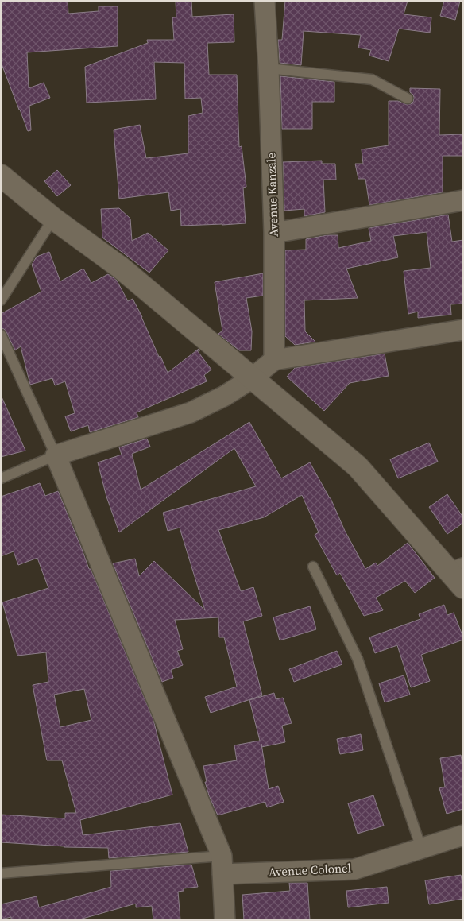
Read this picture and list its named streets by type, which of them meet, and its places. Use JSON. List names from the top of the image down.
{
  "streets": {
    "street": ["Avenue Kanzale", "Avenue Colonel"]
  }
}
